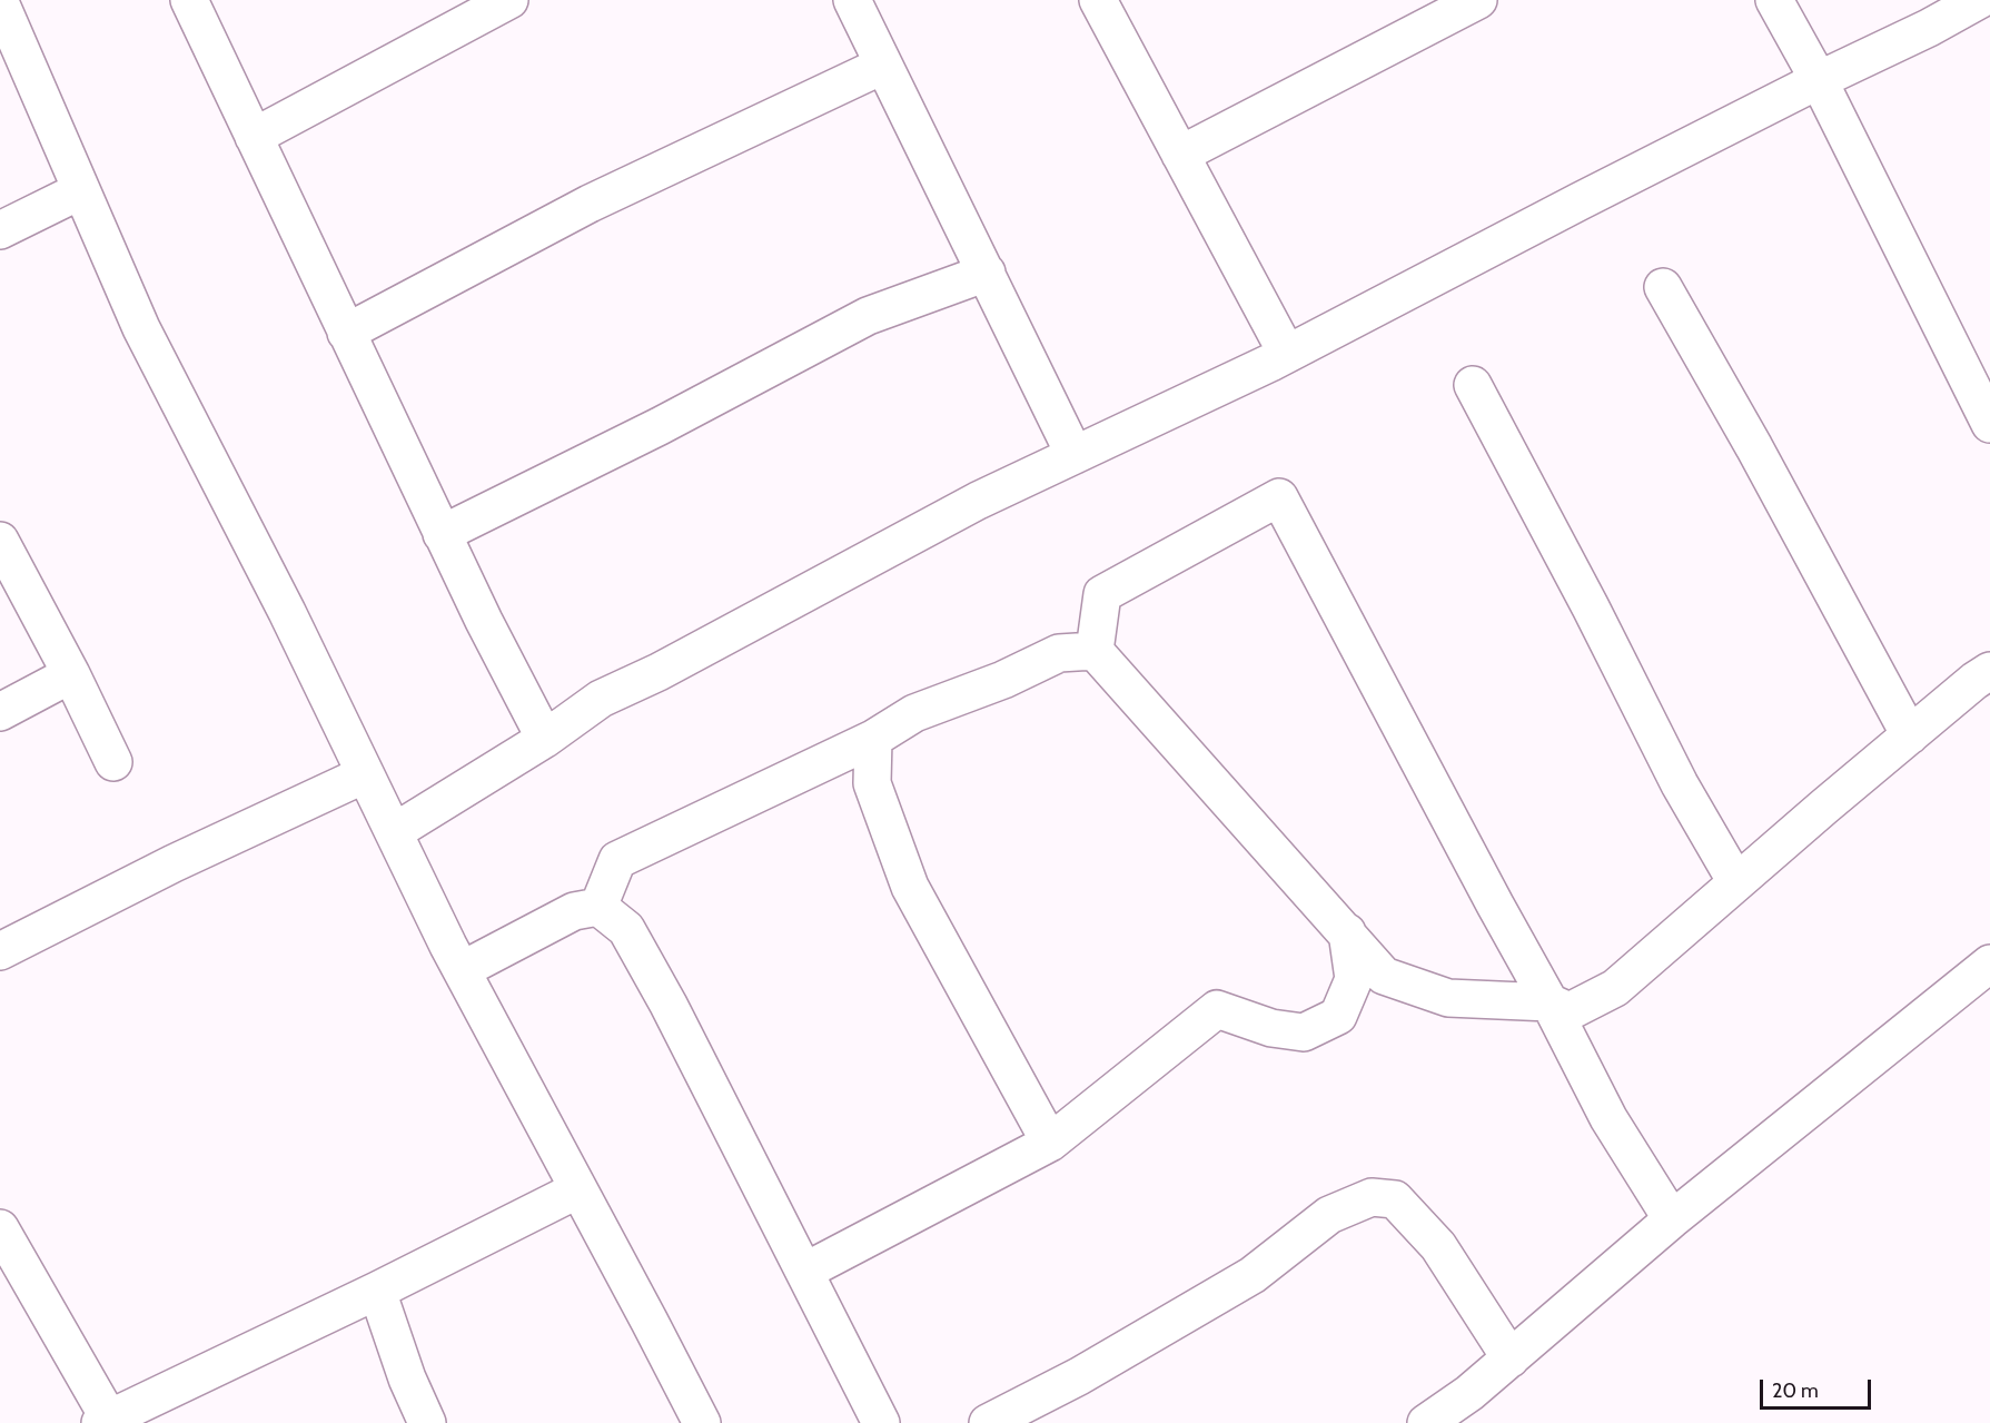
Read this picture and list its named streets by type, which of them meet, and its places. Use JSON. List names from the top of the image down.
{
  "scale_bar": "20 m"
}
